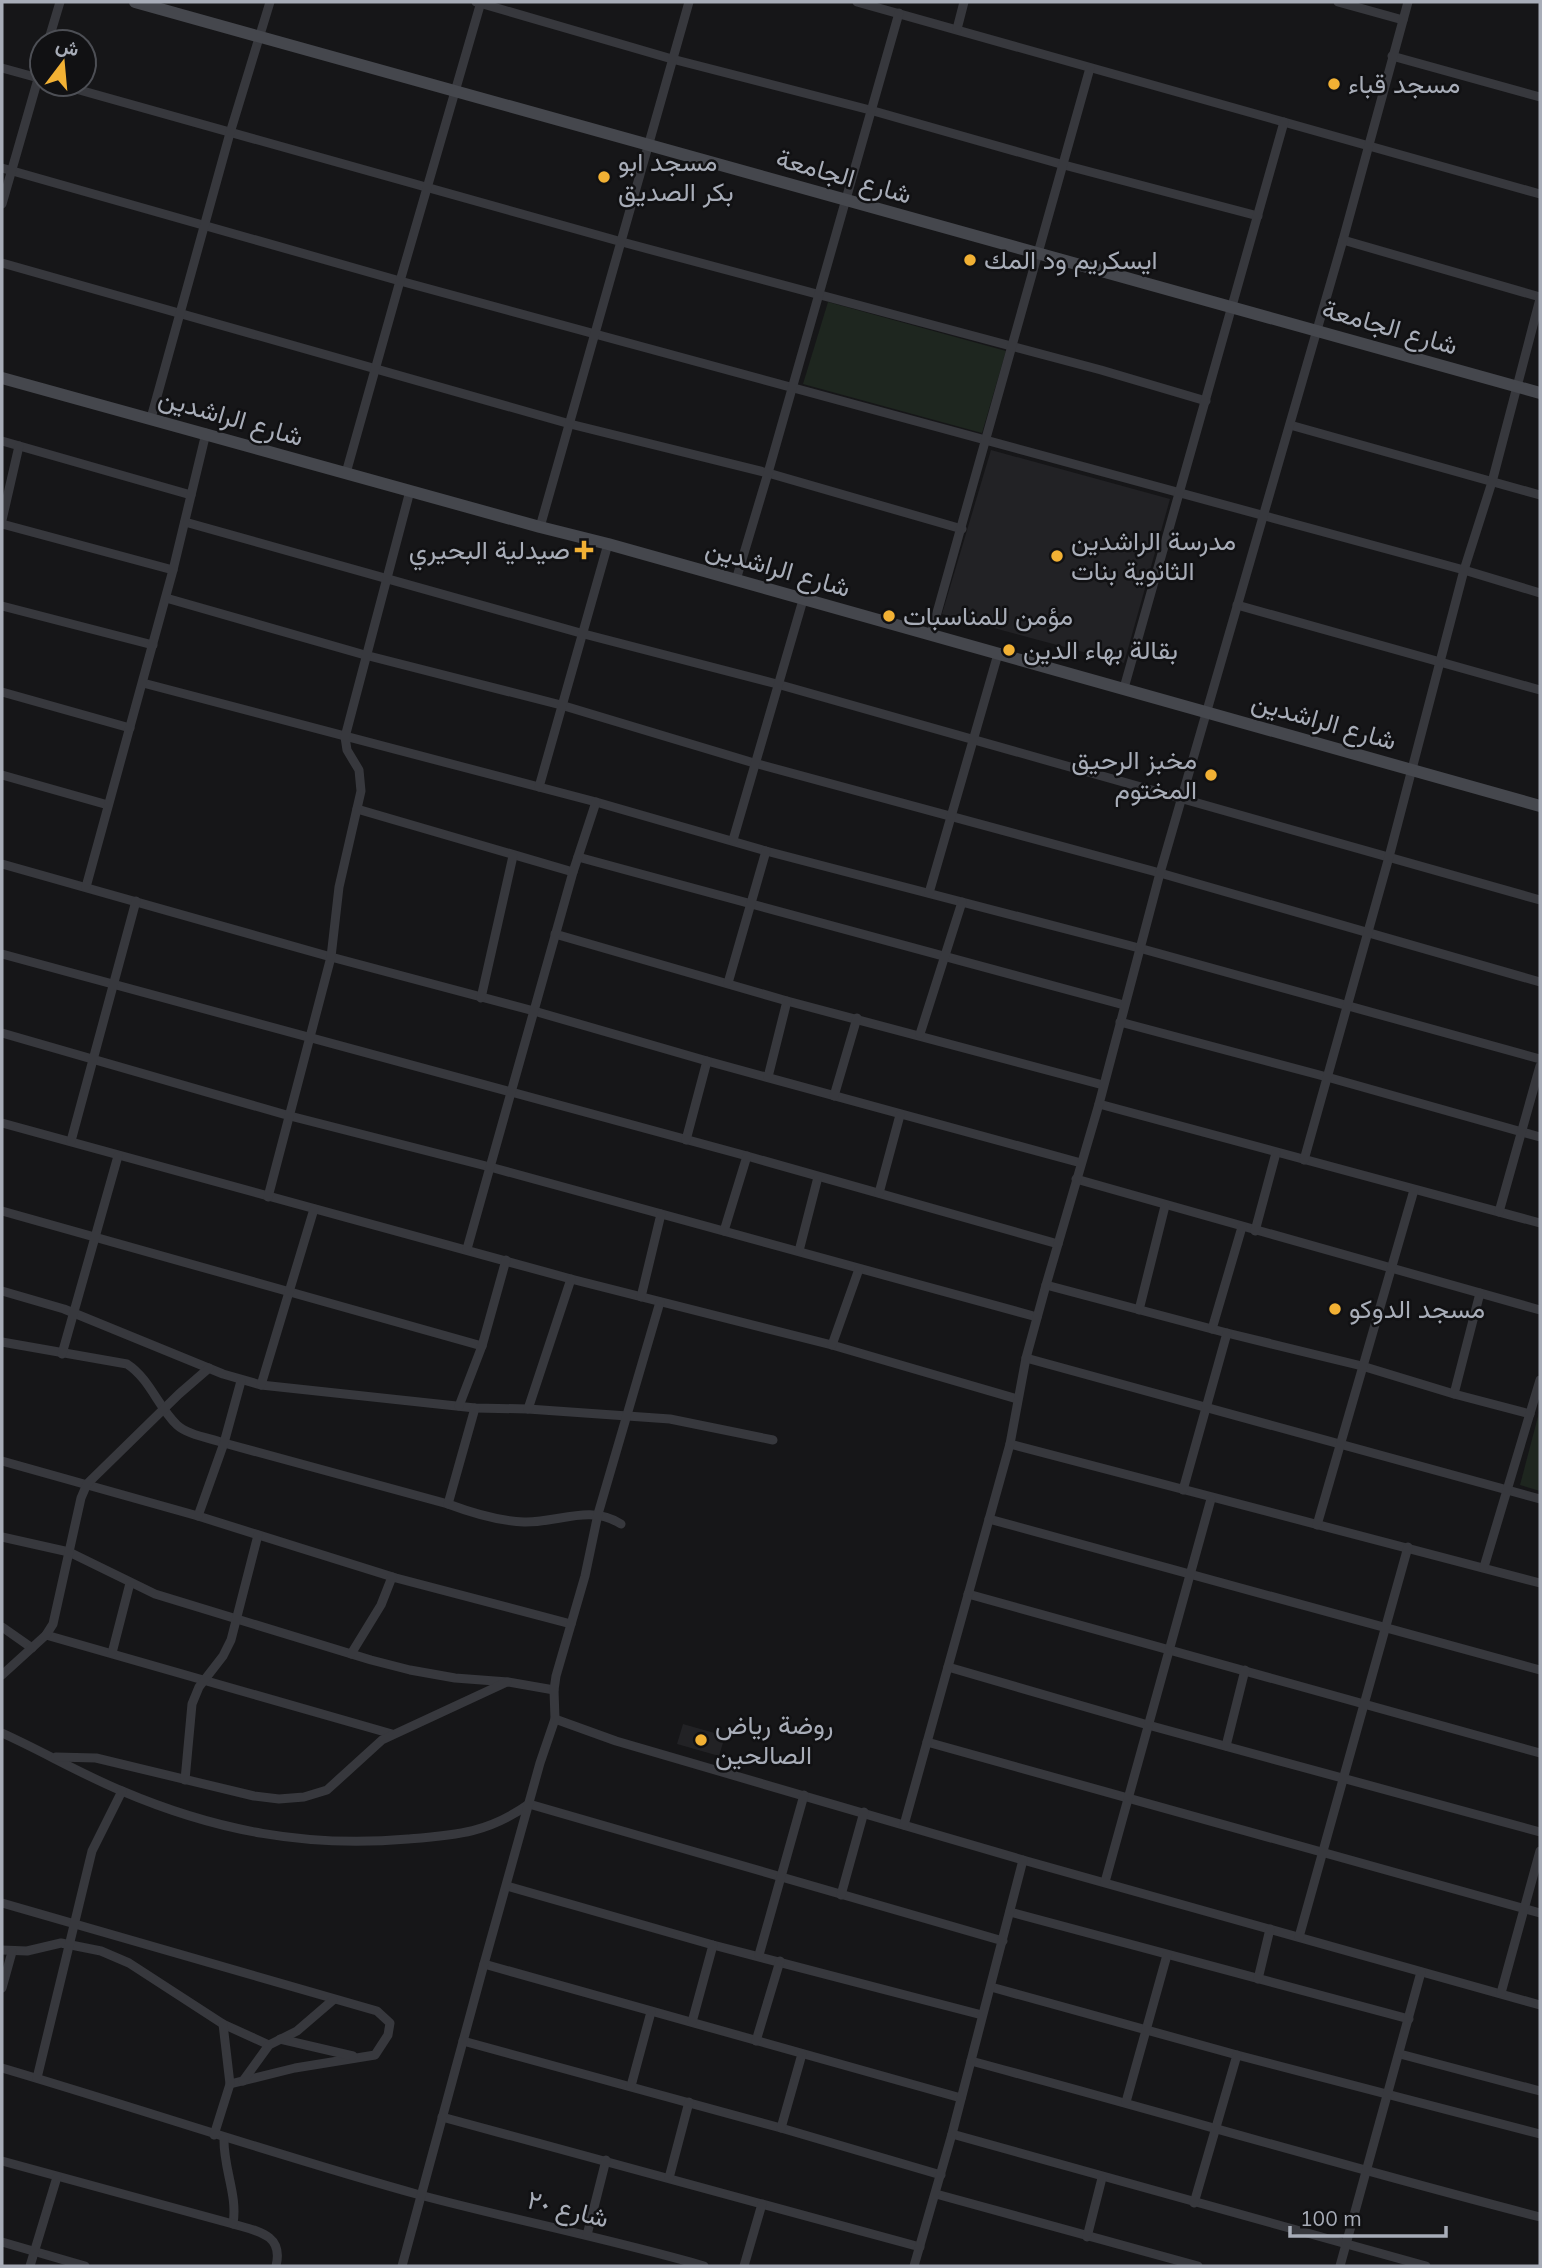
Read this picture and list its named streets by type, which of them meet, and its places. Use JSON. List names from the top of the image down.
{
  "streets": {
    "street": ["شارع الجامعة", "شارع الراشدين", "شارع ٢٠"]
  },
  "places": {
    "other": [
      "مسجد قباء",
      "مسجد ابو بكر الصديق",
      "ايسكريم ود المك",
      "مدرسة الراشدين الثانوية بنات",
      "مؤمن للمناسبات",
      "بقالة بهاء الدين",
      "مخبز الرحيق المختوم",
      "مسجد الدوكو",
      "روضة رياض الصالحين"
    ],
    "health": ["صيدلية البحيري"]
  },
  "scale_bar": "100 m",
  "north": "top"
}
